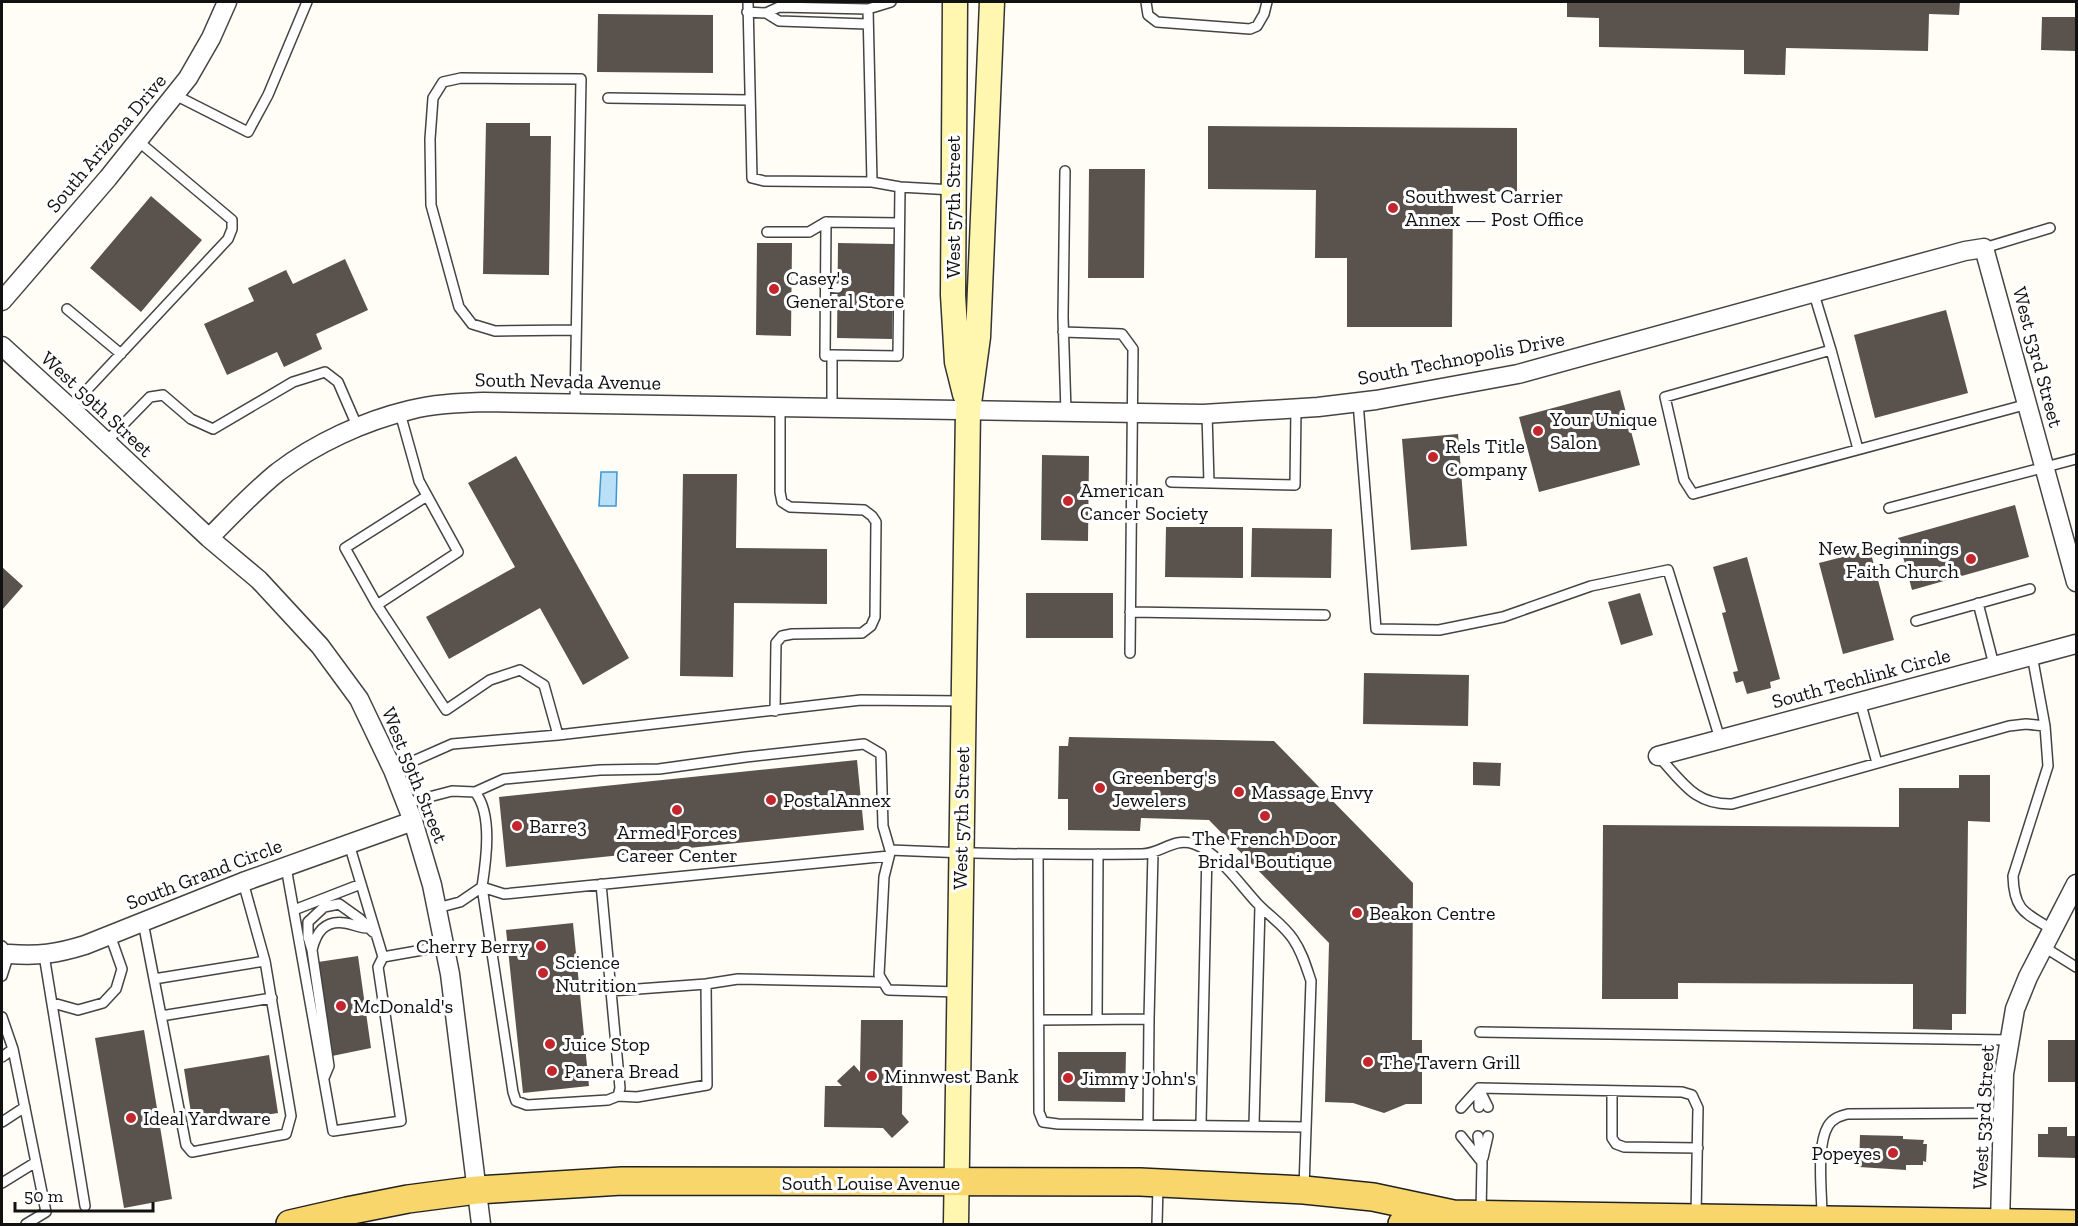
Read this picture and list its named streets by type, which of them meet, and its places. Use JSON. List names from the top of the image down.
{
  "streets": {
    "main road": ["West 57th Street", "South Louise Avenue"],
    "street": [
      "South Arizona Drive",
      "West 53rd Street",
      "South Technopolis Drive",
      "South Nevada Avenue",
      "West 59th Street",
      "South Techlink Circle",
      "South Grand Circle"
    ]
  },
  "crossings": [
    ["West 57th Street", "South Technopolis Drive"],
    ["West 57th Street", "South Nevada Avenue"],
    ["West 57th Street", "South Louise Avenue"],
    ["West 53rd Street", "South Technopolis Drive"],
    ["West 53rd Street", "South Louise Avenue"],
    ["South Technopolis Drive", "South Nevada Avenue"],
    ["South Nevada Avenue", "West 59th Street"],
    ["West 59th Street", "South Grand Circle"],
    ["West 59th Street", "South Louise Avenue"]
  ],
  "places": [
    "Southwest Carrier Annex — Post Office",
    "Casey's General Store",
    "Your Unique Salon",
    "Rels Title Company",
    "American Cancer Society",
    "New Beginnings Faith Church",
    "Greenberg's Jewelers",
    "Massage Envy",
    "PostalAnnex",
    "Armed Forces Career Center",
    "The French Door Bridal Boutique",
    "Barre3",
    "Beakon Centre",
    "Cherry Berry",
    "Science Nutrition",
    "McDonald's",
    "Juice Stop",
    "The Tavern Grill",
    "Panera Bread",
    "Minnwest Bank",
    "Jimmy John's",
    "Ideal Yardware",
    "Popeyes"
  ],
  "scale_bar": "50 m"
}
